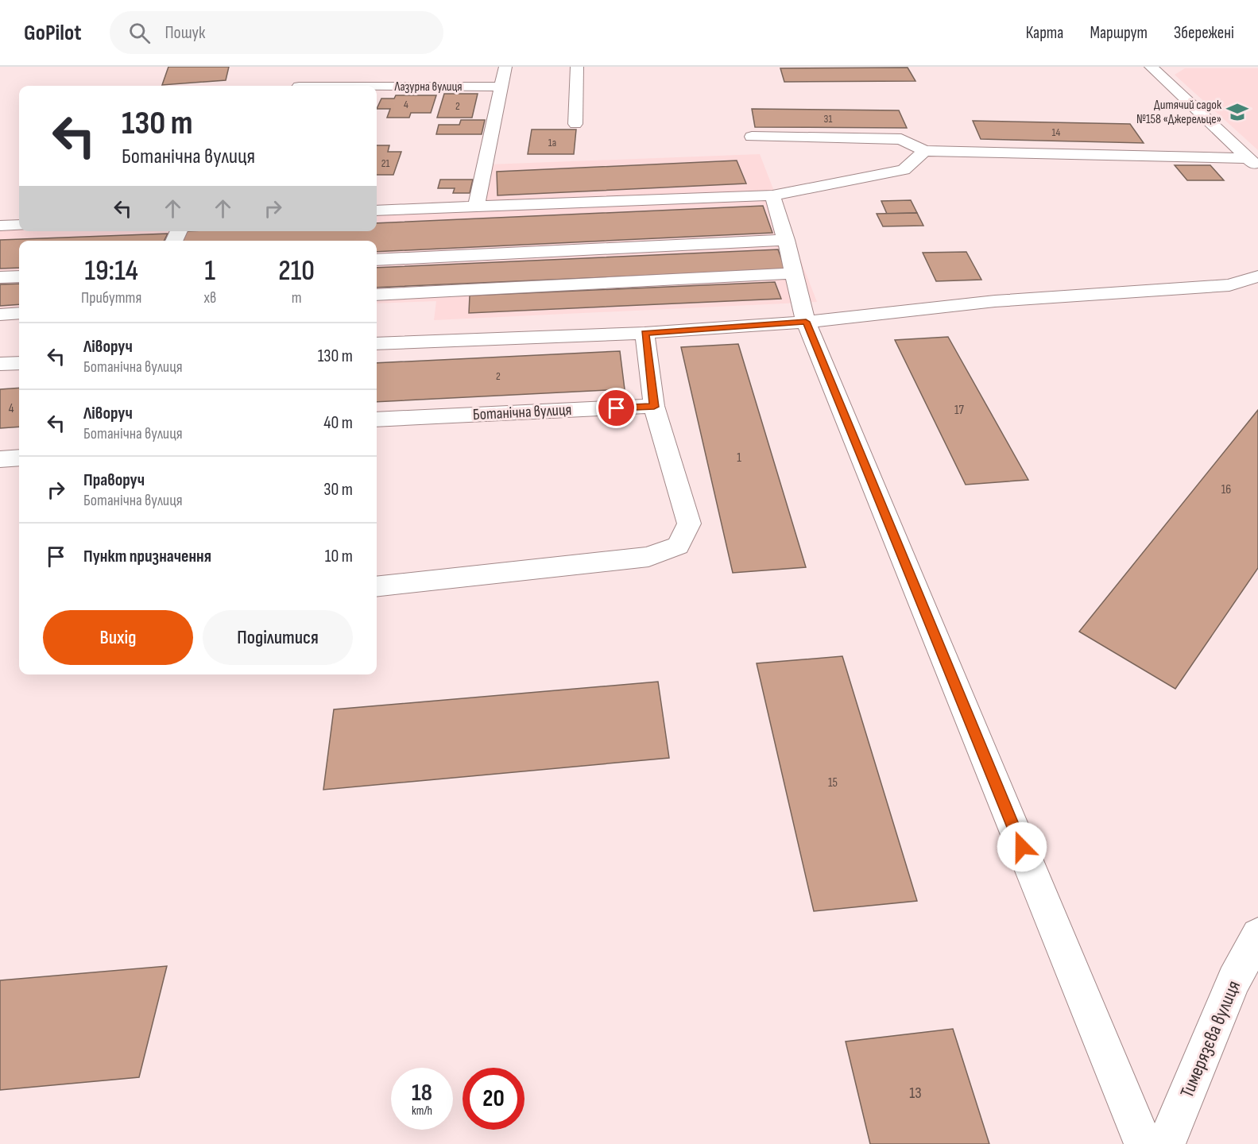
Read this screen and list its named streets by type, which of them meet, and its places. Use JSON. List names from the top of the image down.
{
  "streets": {
    "street": ["Лазурна вулиця", "Ботанічна вулиця", "Тимерязєва вулиця"]
  },
  "places": {
    "school or university": ["Дитячий садок №158 «Джерельце»"]
  },
  "house_numbers": [
    "4",
    "2",
    "31",
    "14",
    "1а",
    "21",
    "2",
    "4",
    "17",
    "1",
    "16",
    "15",
    "13"
  ],
  "page": {
    "header": "GoPilot",
    "search": "Пошук",
    "nav": ["Карта", "Маршрут", "Збережені"],
    "turn": ["130 m", "Ботанічна вулиця"],
    "eta": [
      "19:14",
      "Прибуття",
      "1",
      "хв",
      "210",
      "m"
    ],
    "list": [
      {
        "name": "Ліворуч",
        "note": "Ботанічна вулиця",
        "value": "130 m"
      },
      {
        "name": "Ліворуч",
        "note": "Ботанічна вулиця",
        "value": "40 m"
      },
      {
        "name": "Праворуч",
        "note": "Ботанічна вулиця",
        "value": "30 m"
      },
      {
        "name": "Пункт призначення",
        "value": "10 m"
      }
    ],
    "buttons": ["Вихід", "Поділитися"],
    "speed": "18 km/h",
    "limit": "20"
  }
}
